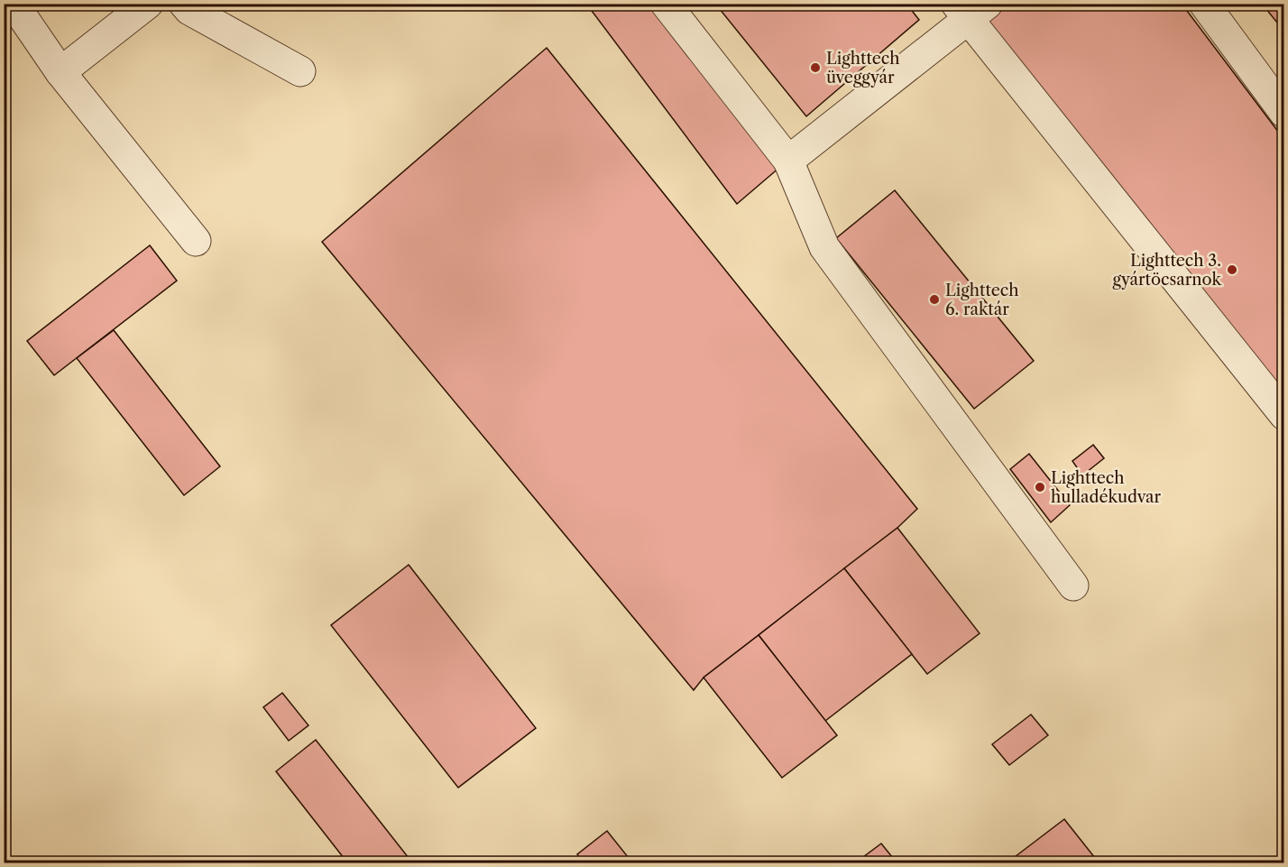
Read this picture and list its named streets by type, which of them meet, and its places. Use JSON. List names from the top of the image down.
{
  "places": [
    "Lighttech üveggyár",
    "Lighttech 3. gyártöcsarnok",
    "Lighttech 6. raktár",
    "Lighttech hulladékudvar"
  ]
}
